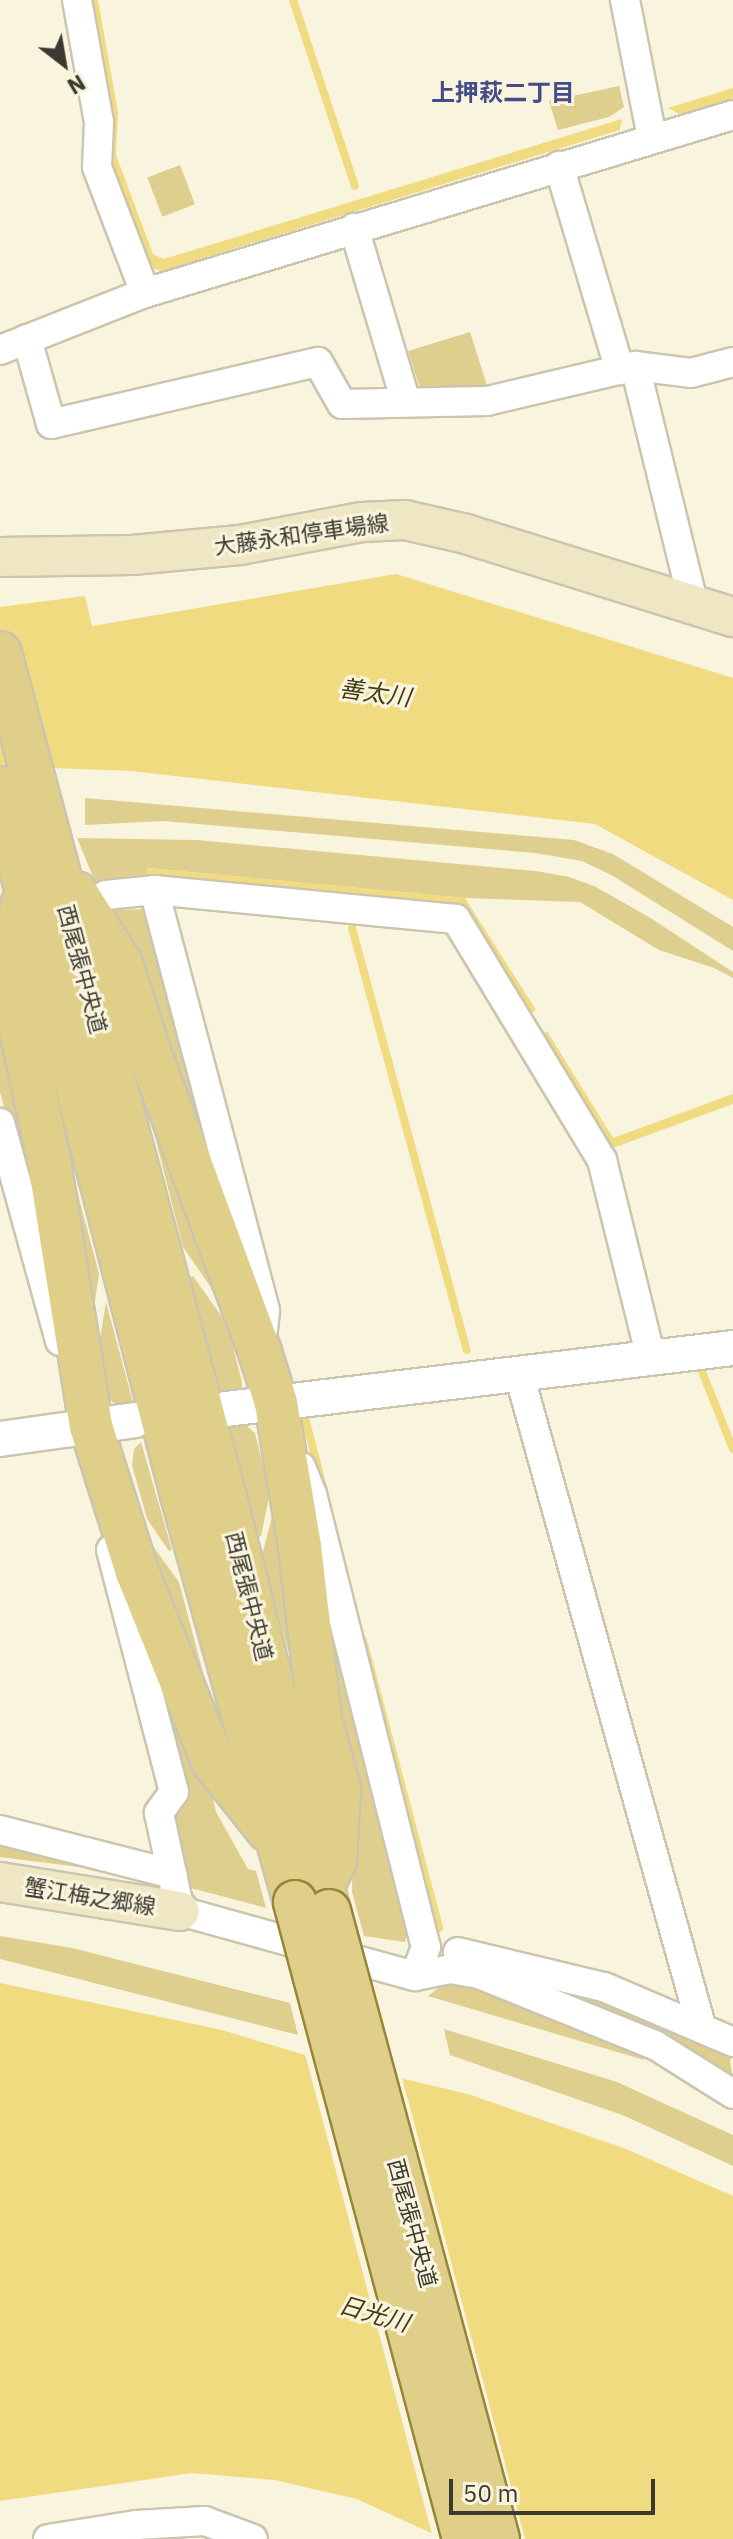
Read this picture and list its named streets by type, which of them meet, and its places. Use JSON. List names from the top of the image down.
{
  "streets": {
    "main road": ["大藤永和停車場線", "西尾張中央道", "蟹江梅之郷線"]
  },
  "districts": ["上押萩二丁目"],
  "water": ["善太川", "日光川"],
  "scale_bar": "50 m",
  "north": "bottom right"
}
